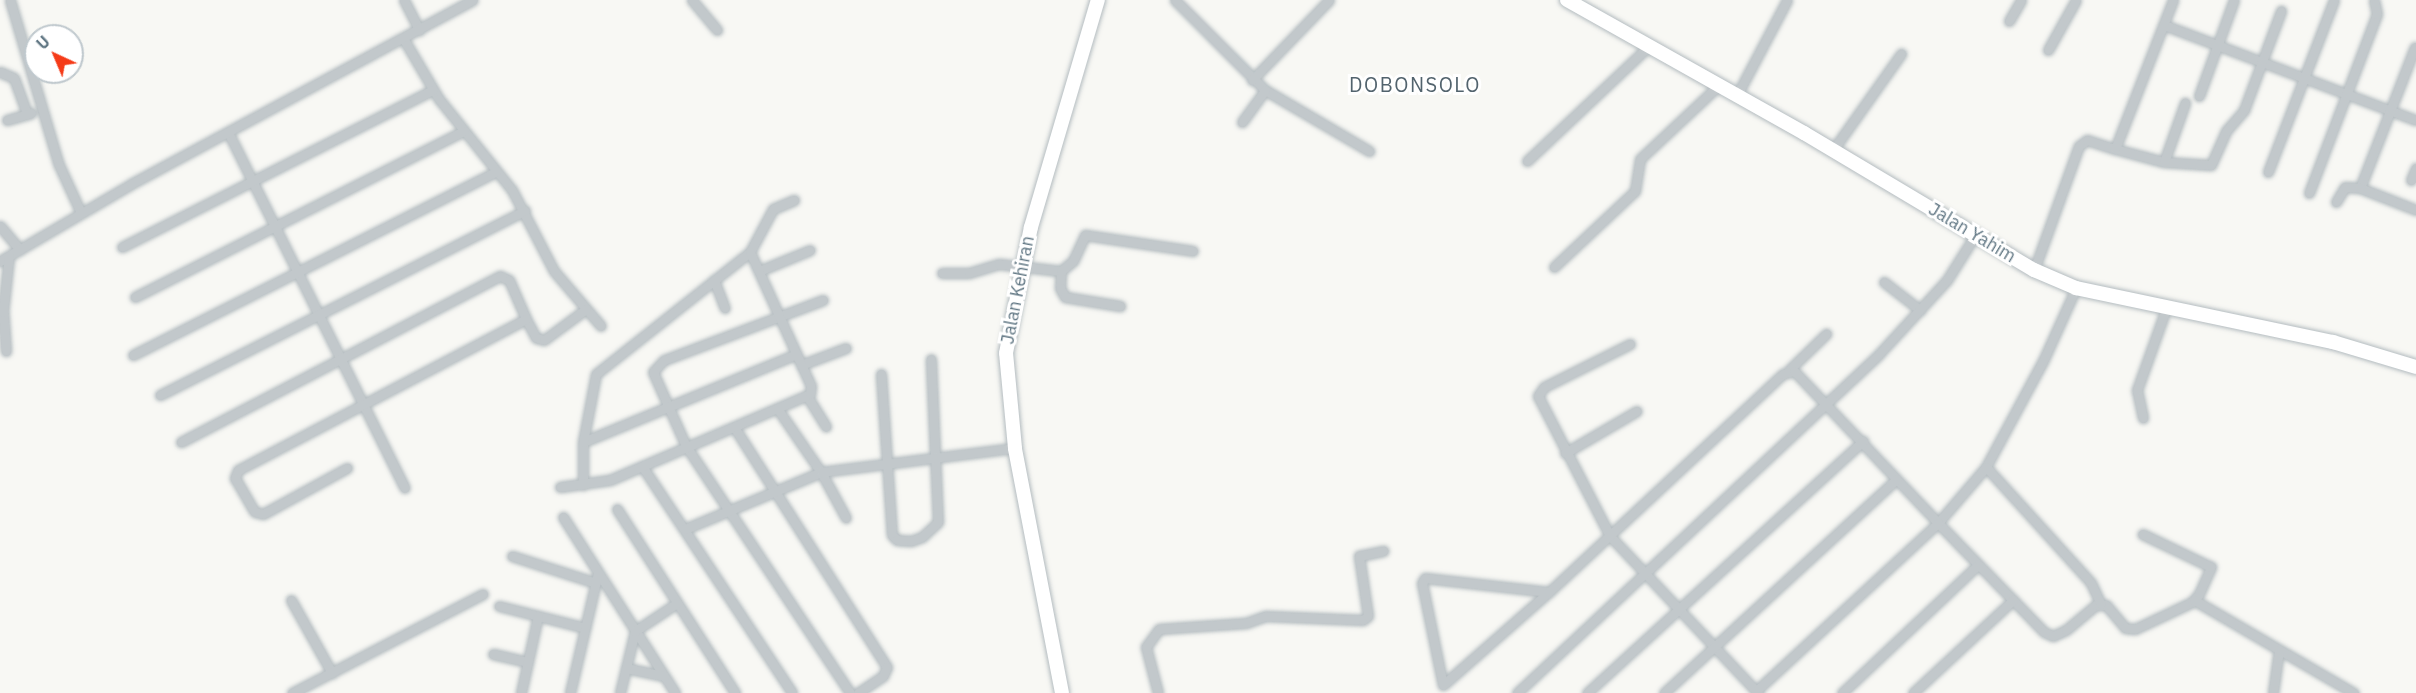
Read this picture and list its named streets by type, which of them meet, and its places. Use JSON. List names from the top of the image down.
{
  "streets": {
    "street": ["Jalan Yahim", "Jalan Kehiran"]
  },
  "districts": ["DOBONSOLO"],
  "north": "top left"
}
